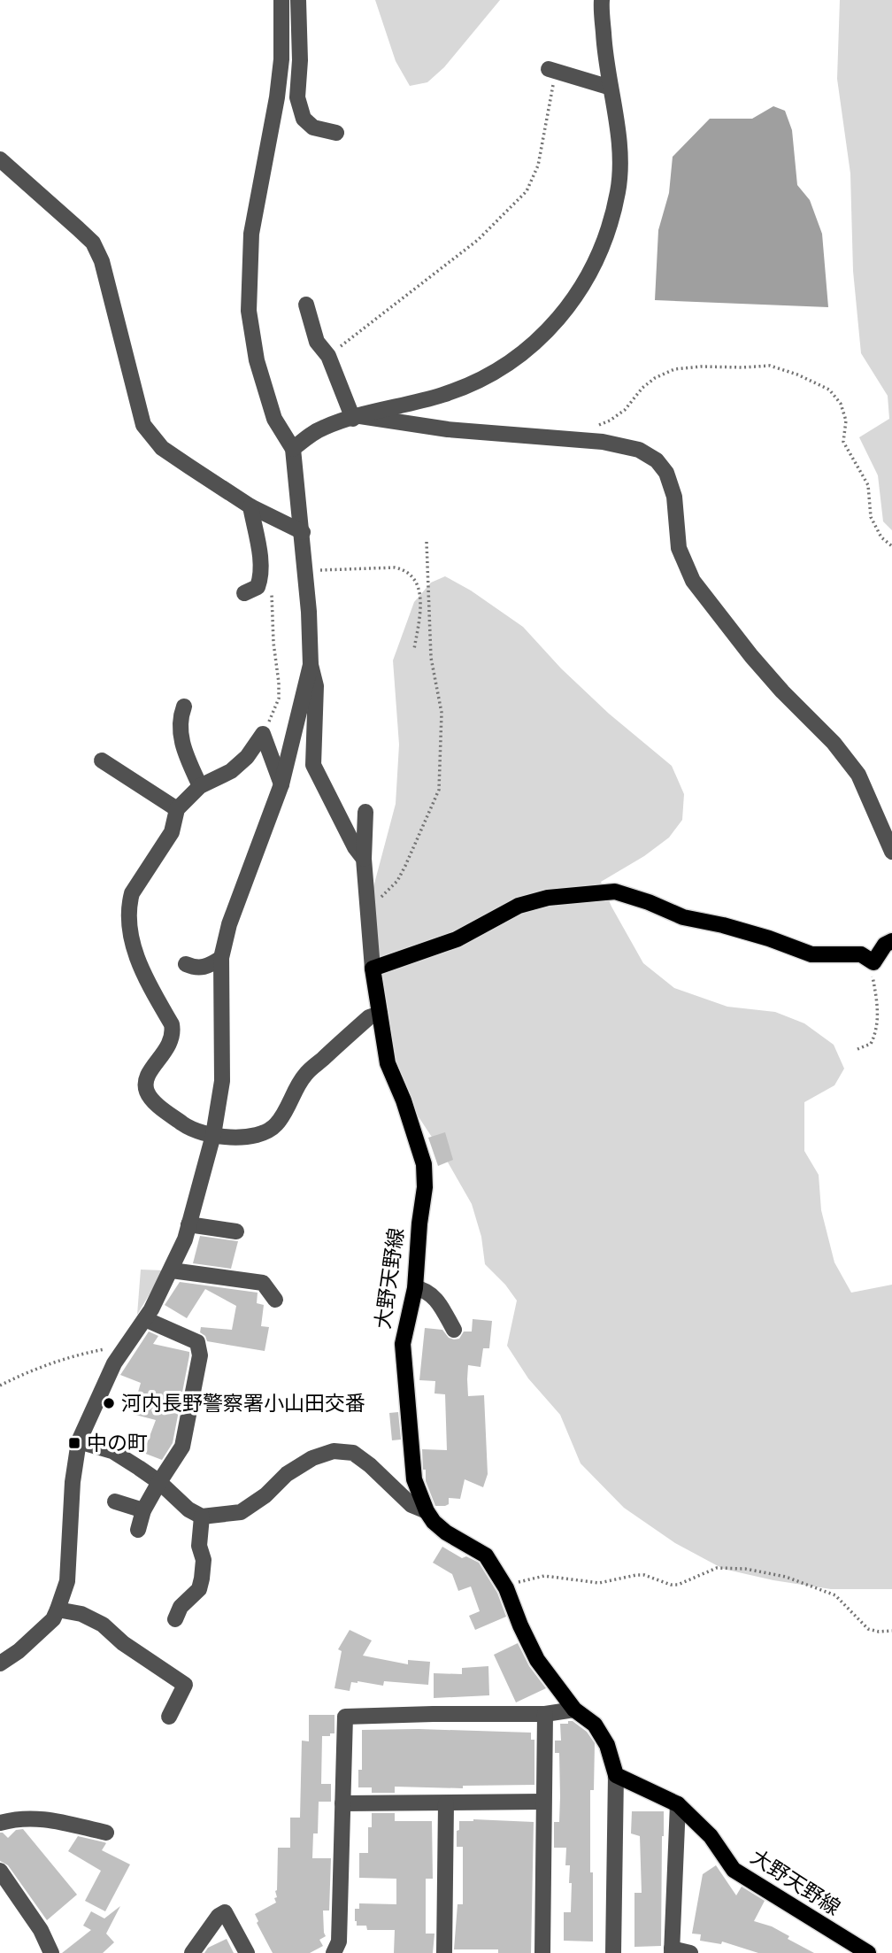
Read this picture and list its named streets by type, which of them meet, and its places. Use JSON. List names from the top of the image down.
{
  "streets": {
    "main road": ["大野天野線"]
  },
  "places": {
    "other": ["河内長野警察署小山田交番"],
    "transit": ["中の町"]
  }
}
